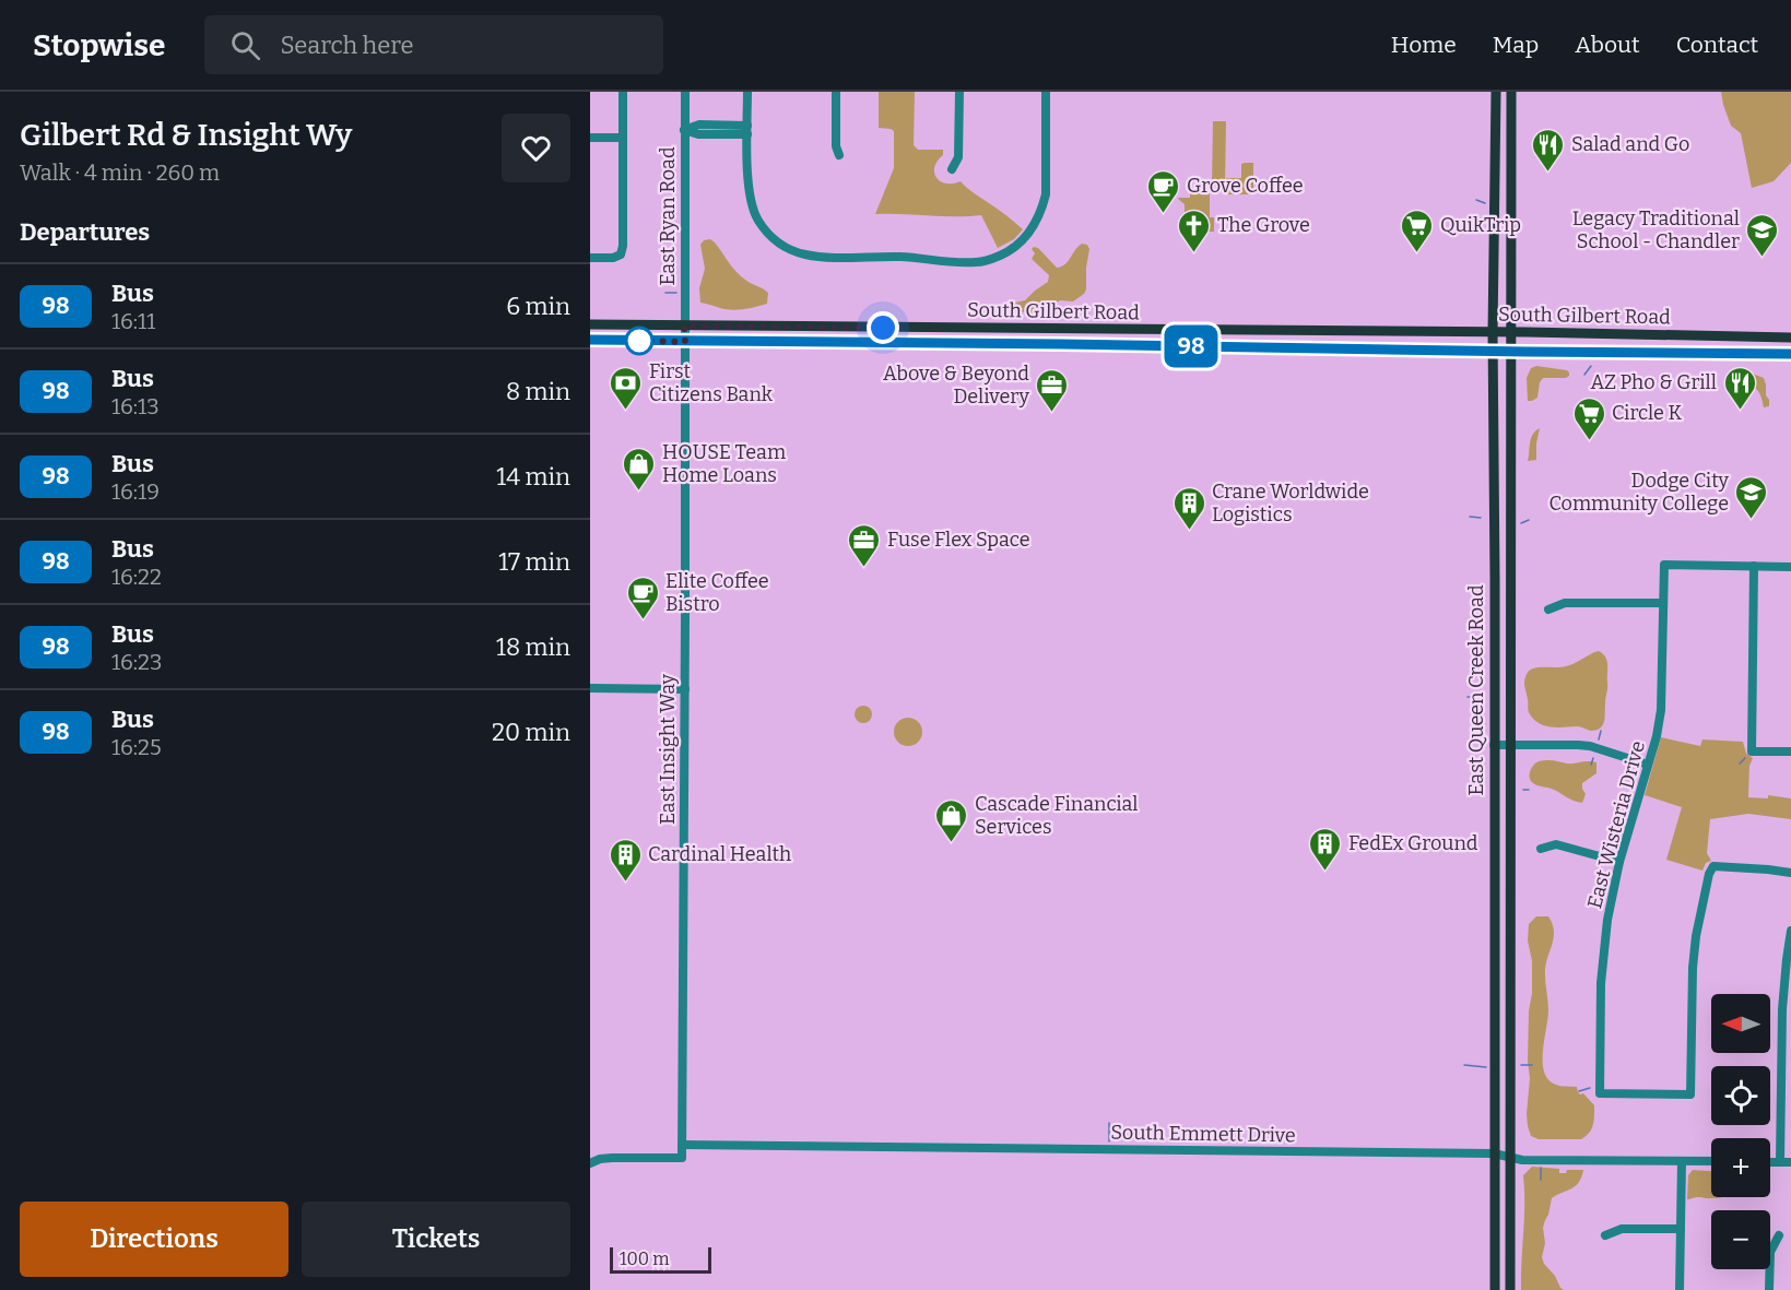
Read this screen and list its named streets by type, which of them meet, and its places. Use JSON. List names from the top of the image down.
{
  "streets": {
    "main road": ["South Gilbert Road", "East Queen Creek Road"],
    "street": [
      "East Ryan Road",
      "East Insight Way",
      "East Wisteria Drive",
      "South Emmett Drive"
    ]
  },
  "crossings": [
    ["East Ryan Road", "South Gilbert Road"],
    ["East Ryan Road", "East Insight Way"],
    ["South Gilbert Road", "East Queen Creek Road"],
    ["South Gilbert Road", "East Insight Way"],
    ["East Queen Creek Road", "South Emmett Drive"],
    ["East Insight Way", "South Emmett Drive"]
  ],
  "places": {
    "restaurant": ["Salad and Go", "AZ Pho & Grill"],
    "cafe": ["Grove Coffee", "Elite Coffee Bistro"],
    "church": ["The Grove"],
    "supermarket": ["QuikTrip", "Circle K"],
    "school or university": ["Legacy Traditional School - Chandler", "Dodge City Community College"],
    "bank": ["First Citizens Bank"],
    "office": ["Above & Beyond Delivery", "Fuse Flex Space"],
    "shop": ["HOUSE Team Home Loans", "Cascade Financial Services"],
    "building": ["Crane Worldwide Logistics", "FedEx Ground", "Cardinal Health"]
  },
  "lines": ["bus line 98"],
  "scale_bar": "100 m",
  "north": "left",
  "page": {
    "header": "Stopwise",
    "search": "Search here",
    "nav": [
      "Home",
      "Map",
      "About",
      "Contact"
    ],
    "heading": [
      ["Gilbert Rd & Insight Wy", "Walk · 4 min · 260 m"],
      "Departures"
    ],
    "on_map": "98",
    "list": [
      {
        "mark": "98",
        "name": "Bus",
        "note": "16:11",
        "value": "6 min"
      },
      {
        "mark": "98",
        "name": "Bus",
        "note": "16:13",
        "value": "8 min"
      },
      {
        "mark": "98",
        "name": "Bus",
        "note": "16:19",
        "value": "14 min"
      },
      {
        "mark": "98",
        "name": "Bus",
        "note": "16:22",
        "value": "17 min"
      },
      {
        "mark": "98",
        "name": "Bus",
        "note": "16:23",
        "value": "18 min"
      },
      {
        "mark": "98",
        "name": "Bus",
        "note": "16:25",
        "value": "20 min"
      }
    ],
    "map_buttons": ["+", "−"],
    "buttons": ["Directions", "Tickets"],
    "scale": "100 m"
  }
}
